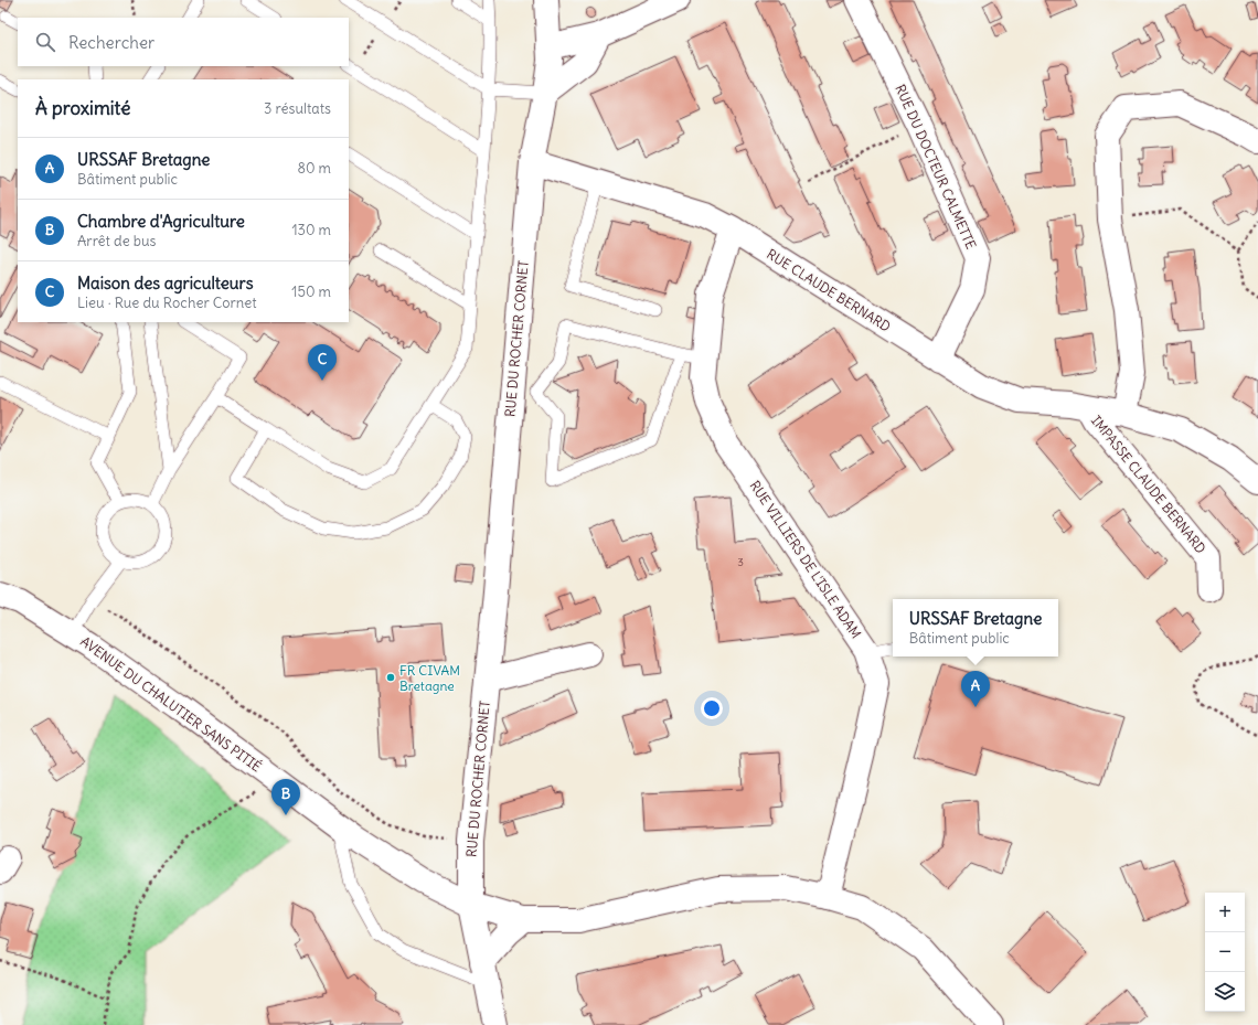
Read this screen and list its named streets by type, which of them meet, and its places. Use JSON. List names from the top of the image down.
{
  "streets": {
    "street": [
      "RUE DU DOCTEUR CALMETTE",
      "RUE CLAUDE BERNARD",
      "RUE DU ROCHER CORNET",
      "IMPASSE CLAUDE BERNARD",
      "RUE VILLIERS DE L'ISLE ADAM",
      "AVENUE DU CHALUTIER SANS PITIÉ"
    ]
  },
  "crossings": [
    ["RUE DU DOCTEUR CALMETTE", "RUE CLAUDE BERNARD"],
    ["RUE CLAUDE BERNARD", "RUE DU ROCHER CORNET"],
    ["RUE CLAUDE BERNARD", "IMPASSE CLAUDE BERNARD"],
    ["RUE CLAUDE BERNARD", "RUE VILLIERS DE L'ISLE ADAM"],
    ["RUE DU ROCHER CORNET", "AVENUE DU CHALUTIER SANS PITIÉ"],
    ["RUE VILLIERS DE L'ISLE ADAM", "AVENUE DU CHALUTIER SANS PITIÉ"]
  ],
  "places": ["FR CIVAM Bretagne"],
  "house_numbers": ["3"],
  "page": {
    "search": "Rechercher",
    "heading": ["À proximité", "3 résultats"],
    "list": [
      {
        "mark": "A",
        "name": "URSSAF Bretagne",
        "note": "Bâtiment public",
        "value": "80 m"
      },
      {
        "mark": "B",
        "name": "Chambre d'Agriculture",
        "note": "Arrêt de bus",
        "value": "130 m"
      },
      {
        "mark": "C",
        "name": "Maison des agriculteurs",
        "note": "Lieu · Rue du Rocher Cornet",
        "value": "150 m"
      }
    ],
    "pins": ["C", "A", "B"],
    "popup": ["URSSAF Bretagne", "Bâtiment public"],
    "map_buttons": ["+", "−"]
  }
}
